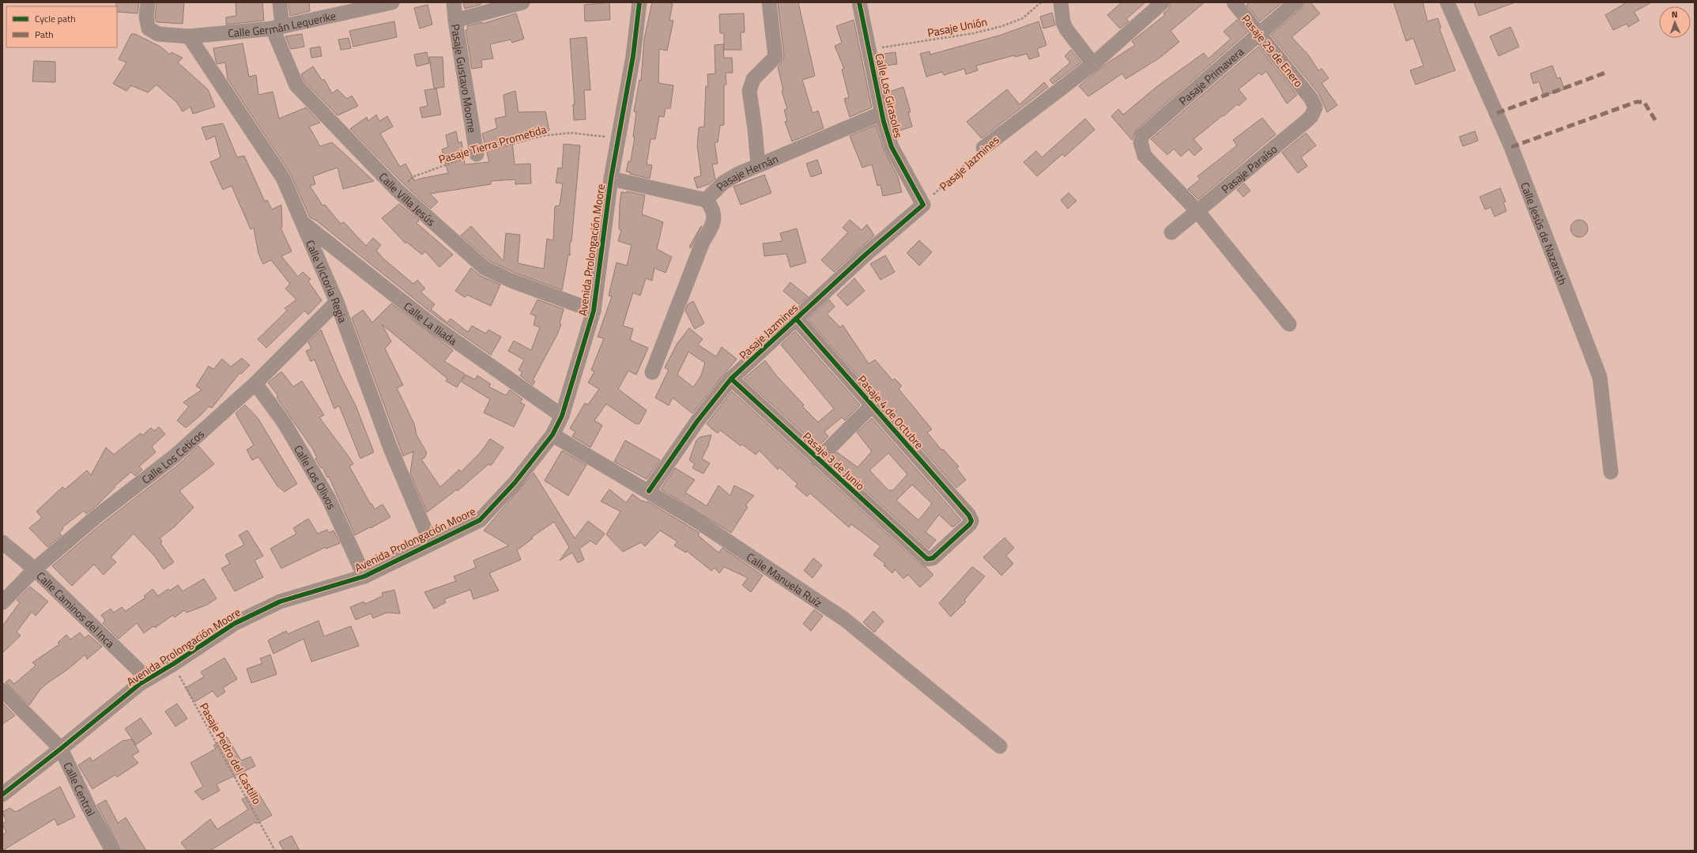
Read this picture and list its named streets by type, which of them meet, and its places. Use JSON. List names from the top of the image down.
{
  "streets": {
    "street": [
      "Calle Germán Lequerike",
      "Pasaje 29 de Enero",
      "Pasaje Primavera",
      "Pasaje Gustavo Moome",
      "Calle Los Girasoles",
      "Pasaje Jazmines",
      "Pasaje Paraíso",
      "Pasaje Hernán",
      "Calle Villa Jesús",
      "Calle Jesús de Nazareth",
      "Avenida Prolongación Moore",
      "Calle Victoria Regia",
      "Calle La Iliada",
      "Pasaje 4 de Octubre",
      "Calle Los Ceticos",
      "Pasaje 3 de Junio",
      "Calle Los Olivos",
      "Calle Manuela Ruíz",
      "Calle Caminos del Inca",
      "Calle Central"
    ],
    "path": ["Pasaje Unión", "Pasaje Tierra Prometida", "Pasaje Pedro del Castillo"]
  },
  "crossings": [
    ["Calle Germán Lequerike", "Calle Villa Jesús"],
    ["Calle Germán Lequerike", "Calle Victoria Regia"],
    ["Pasaje Unión", "Calle Los Girasoles"],
    ["Pasaje 29 de Enero", "Pasaje Primavera"],
    ["Pasaje 29 de Enero", "Pasaje Paraíso"],
    ["Pasaje Primavera", "Pasaje Paraíso"],
    ["Pasaje Gustavo Moome", "Pasaje Tierra Prometida"],
    ["Calle Los Girasoles", "Pasaje Jazmines"],
    ["Calle Los Girasoles", "Pasaje Hernán"],
    ["Pasaje Tierra Prometida", "Calle Villa Jesús"],
    ["Pasaje Tierra Prometida", "Avenida Prolongación Moore"],
    ["Pasaje Jazmines", "Pasaje 4 de Octubre"],
    ["Pasaje Jazmines", "Pasaje 3 de Junio"],
    ["Pasaje Jazmines", "Calle Manuela Ruíz"],
    ["Pasaje Hernán", "Avenida Prolongación Moore"],
    ["Calle Villa Jesús", "Avenida Prolongación Moore"],
    ["Avenida Prolongación Moore", "Calle Victoria Regia"],
    ["Avenida Prolongación Moore", "Calle La Iliada"],
    ["Avenida Prolongación Moore", "Calle Los Olivos"],
    ["Avenida Prolongación Moore", "Calle Manuela Ruíz"],
    ["Avenida Prolongación Moore", "Calle Caminos del Inca"],
    ["Avenida Prolongación Moore", "Pasaje Pedro del Castillo"],
    ["Avenida Prolongación Moore", "Calle Central"],
    ["Calle Victoria Regia", "Calle La Iliada"],
    ["Calle Victoria Regia", "Calle Los Ceticos"],
    ["Pasaje 4 de Octubre", "Pasaje 3 de Junio"],
    ["Calle Los Ceticos", "Calle Los Olivos"],
    ["Calle Los Ceticos", "Calle Caminos del Inca"]
  ],
  "legend": ["Cycle path", "Path"],
  "north": "top"
}
